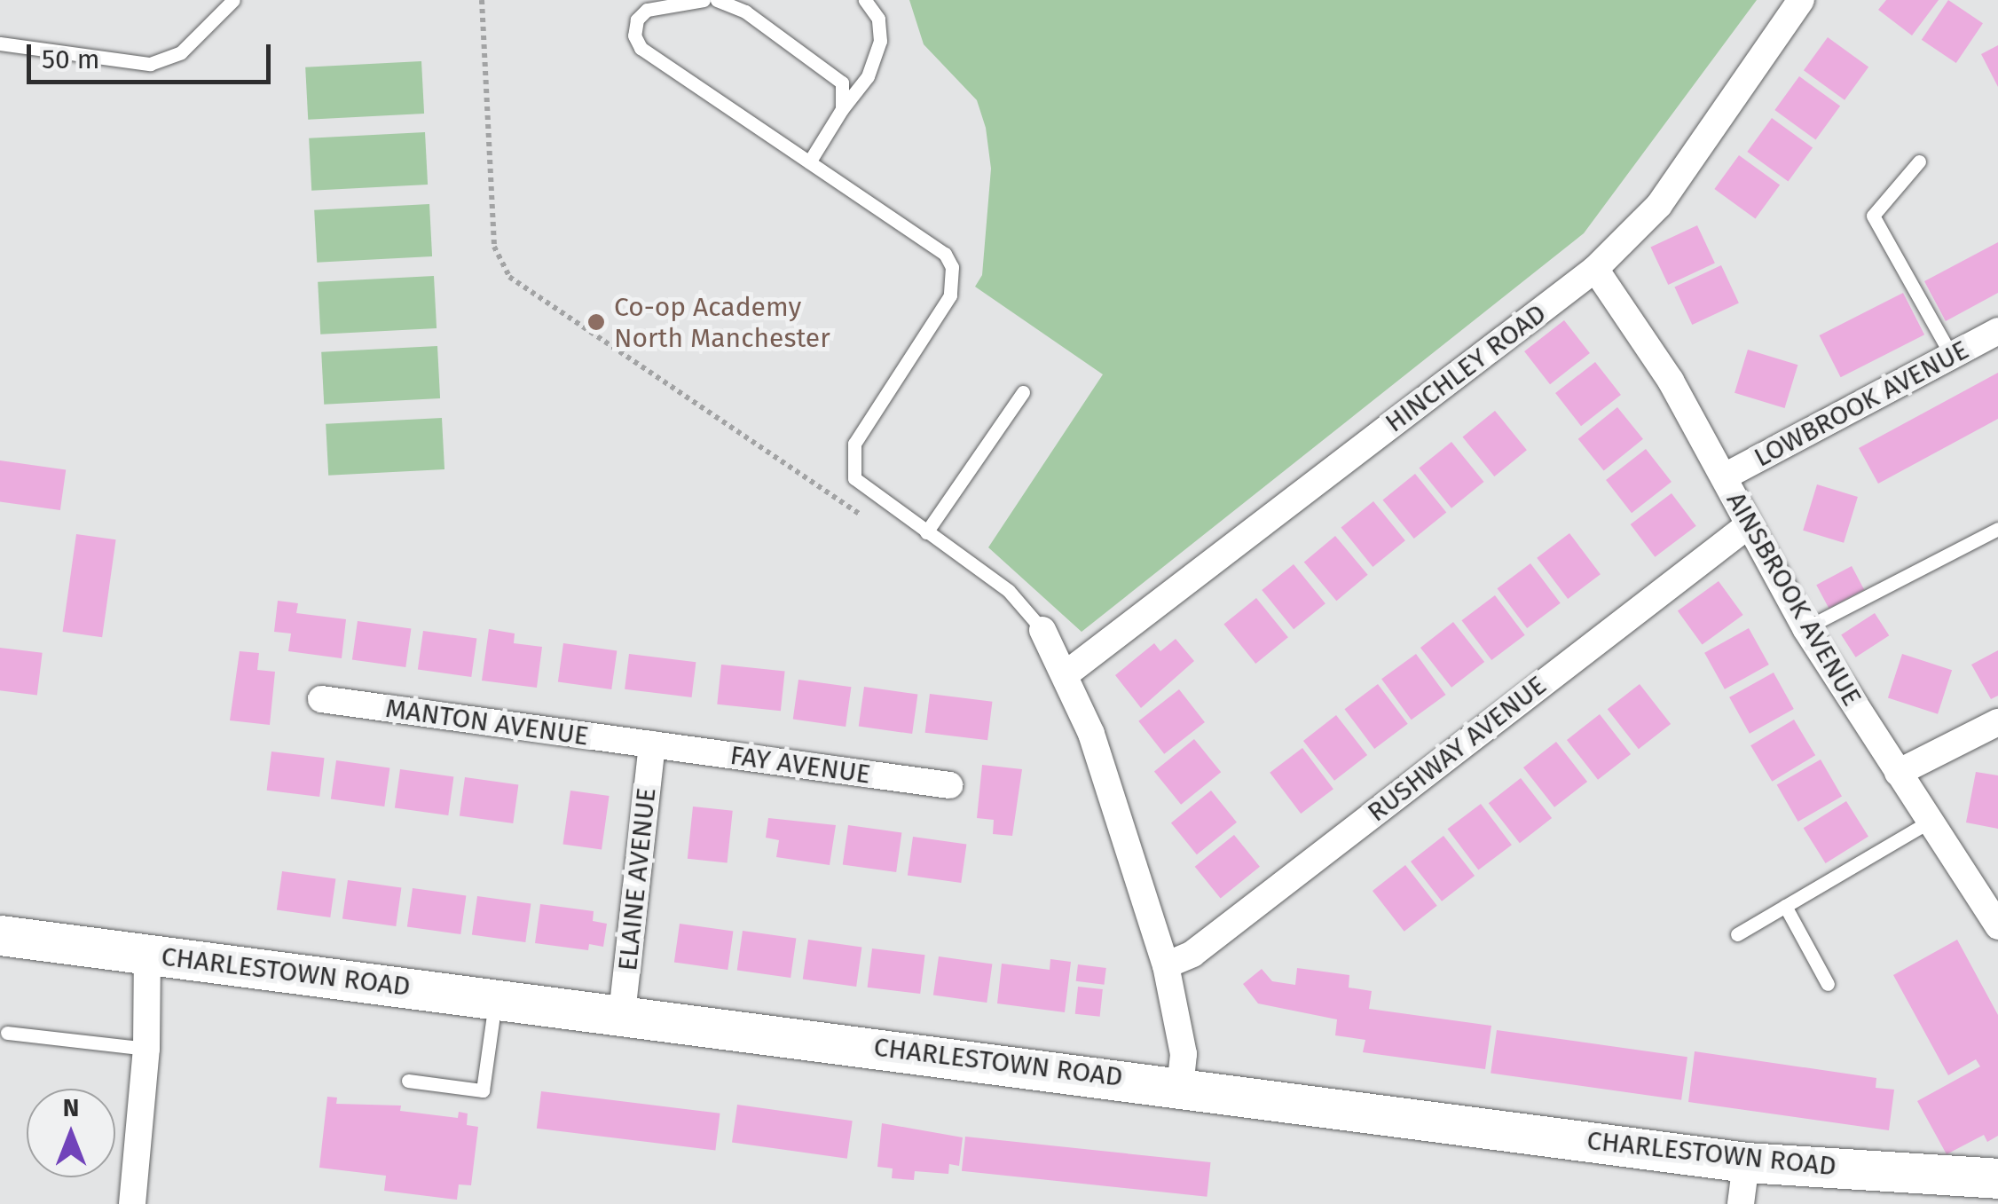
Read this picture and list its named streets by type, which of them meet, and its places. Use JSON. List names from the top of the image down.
{
  "streets": {
    "street": [
      "HINCHLEY ROAD",
      "LOWBROOK AVENUE",
      "AINSBROOK AVENUE",
      "MANTON AVENUE",
      "RUSHWAY AVENUE",
      "FAY AVENUE",
      "ELAINE AVENUE",
      "CHARLESTOWN ROAD"
    ]
  },
  "crossings": [
    ["HINCHLEY ROAD", "AINSBROOK AVENUE"],
    ["LOWBROOK AVENUE", "AINSBROOK AVENUE"],
    ["AINSBROOK AVENUE", "RUSHWAY AVENUE"],
    ["MANTON AVENUE", "FAY AVENUE"],
    ["MANTON AVENUE", "ELAINE AVENUE"],
    ["FAY AVENUE", "ELAINE AVENUE"],
    ["ELAINE AVENUE", "CHARLESTOWN ROAD"]
  ],
  "places": ["Co-op Academy North Manchester"],
  "scale_bar": "50 m",
  "north": "top"
}
